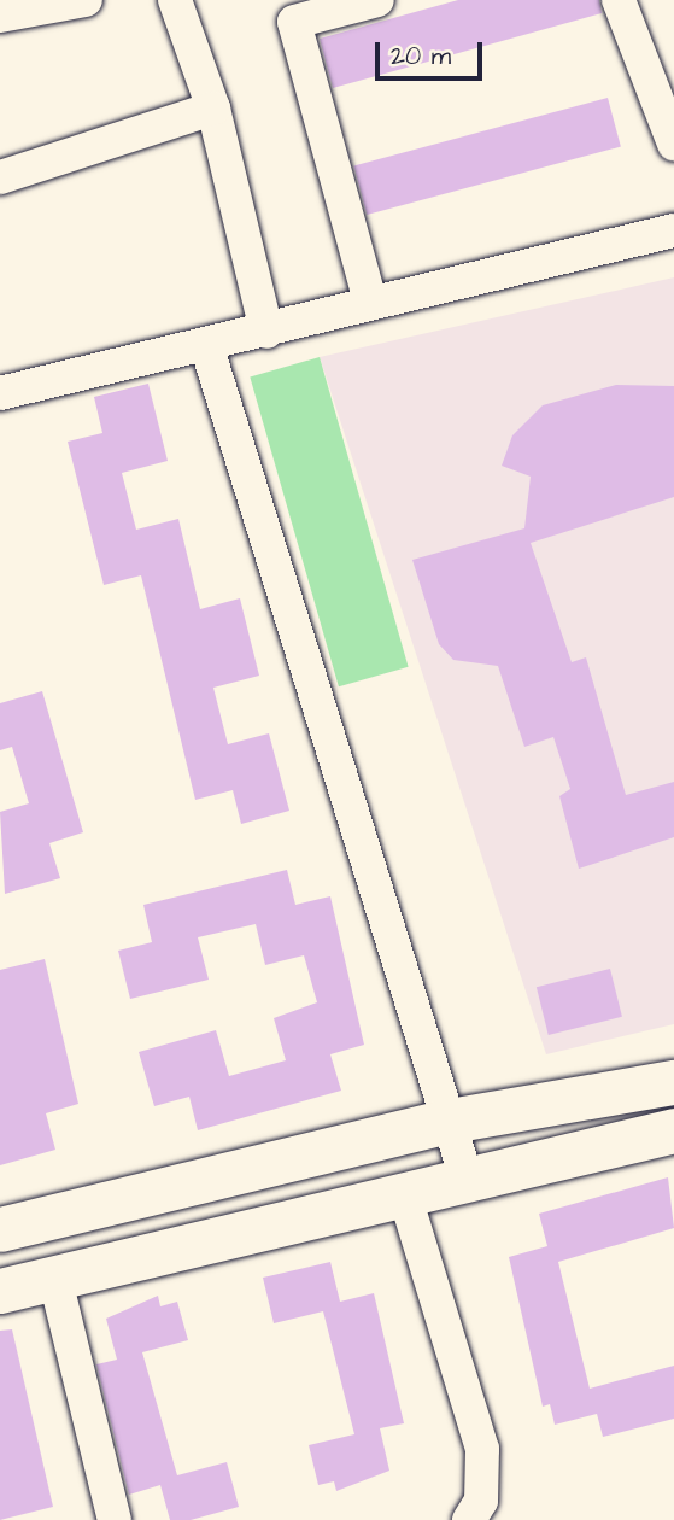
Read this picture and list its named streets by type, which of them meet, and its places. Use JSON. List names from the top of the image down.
{
  "scale_bar": "20 m"
}
